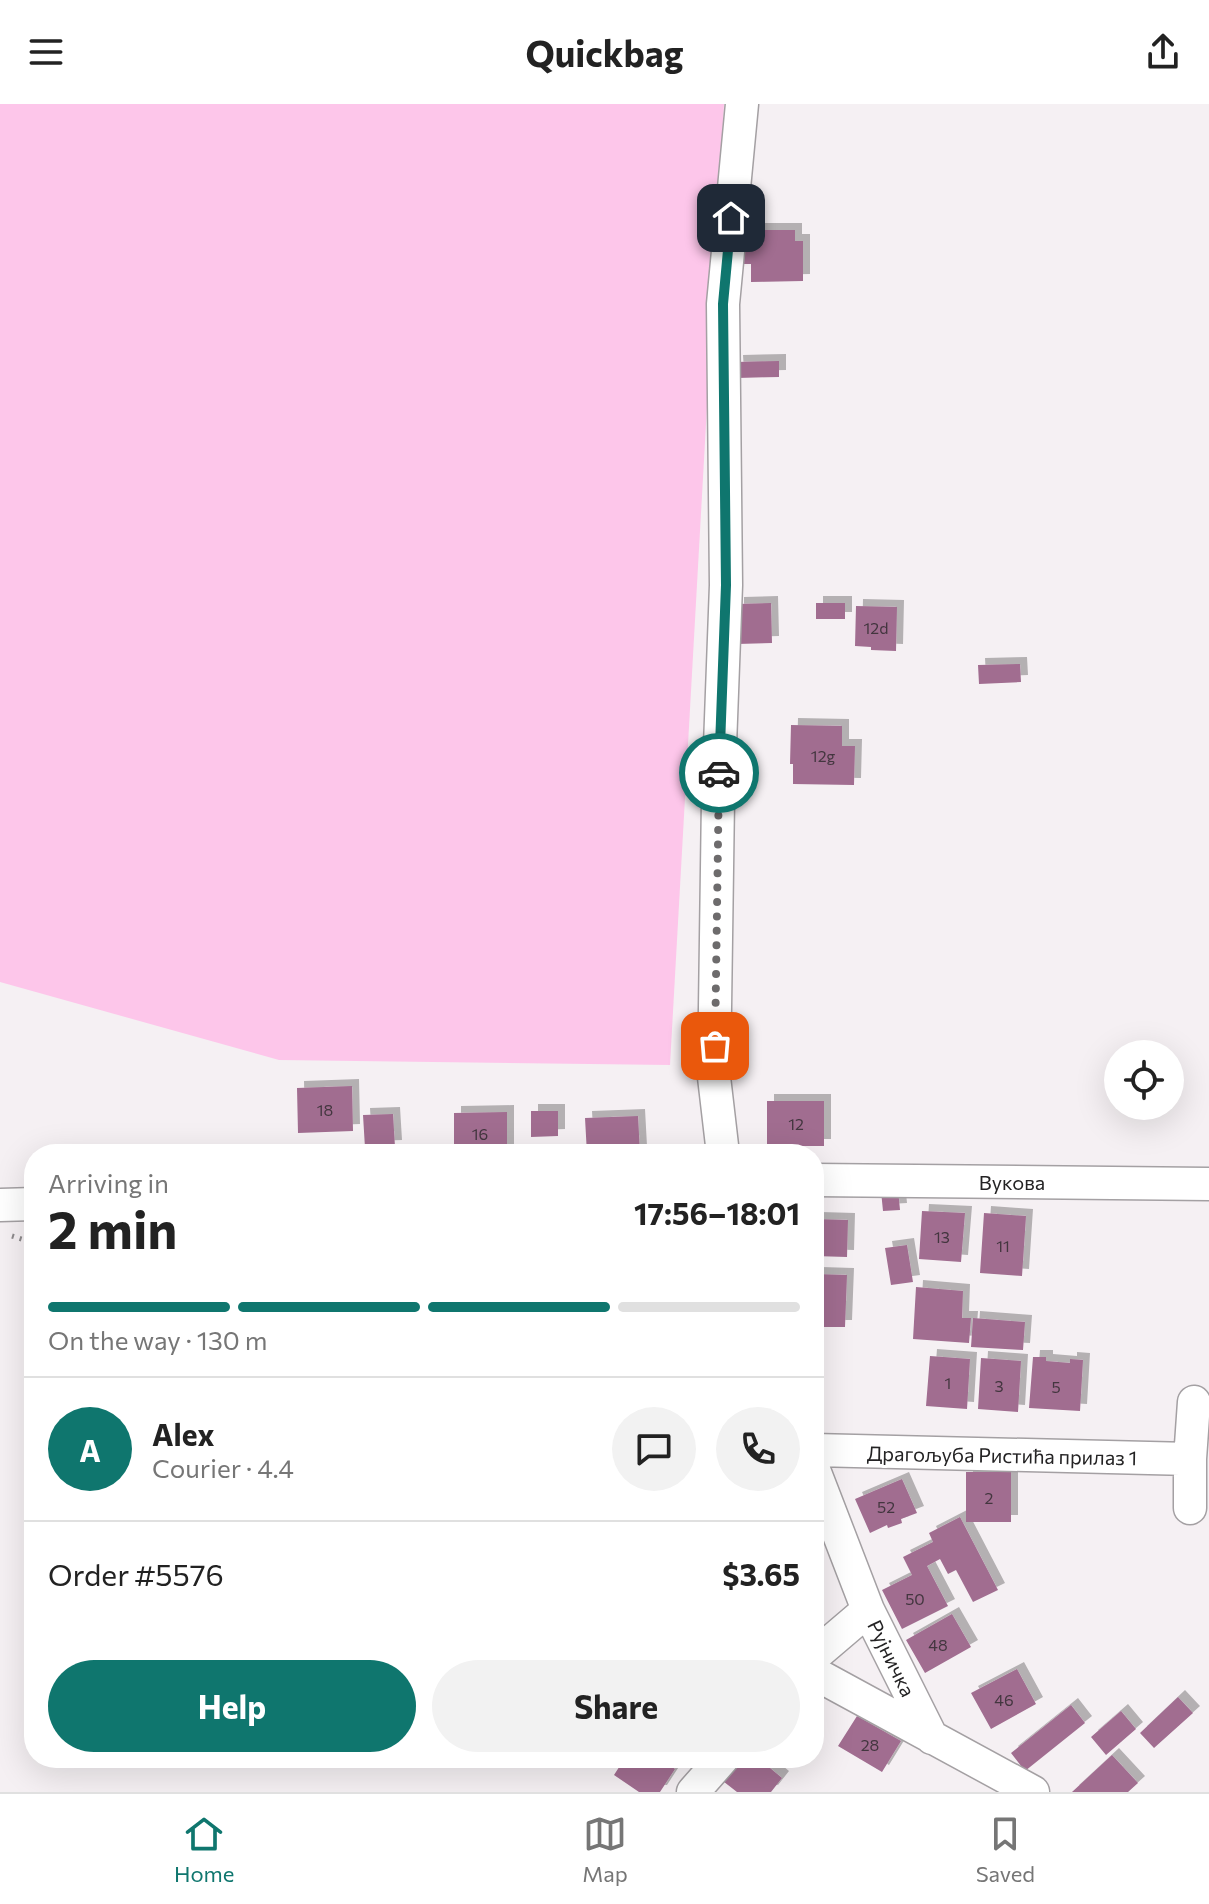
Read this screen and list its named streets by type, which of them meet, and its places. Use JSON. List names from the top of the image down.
{
  "streets": {
    "street": ["Вукова", "Драгољуба Ристића прилаз 1", "Рујничка"]
  },
  "house_numbers": [
    "12d",
    "12g",
    "18",
    "12",
    "16",
    "13",
    "11",
    "1",
    "3",
    "5",
    "2",
    "52",
    "50",
    "48",
    "46",
    "28"
  ],
  "page": {
    "header": "Quickbag",
    "heading": ["2 min", "Arriving in", "17:56–18:01"],
    "panel": [
      "Alex",
      "Courier · 4.4",
      "Order #5576",
      "$3.65"
    ],
    "bar": "On the way · 130 m",
    "round": "A",
    "buttons": ["Help", "Share"],
    "tabs": ["Home", "Map", "Saved"]
  }
}
